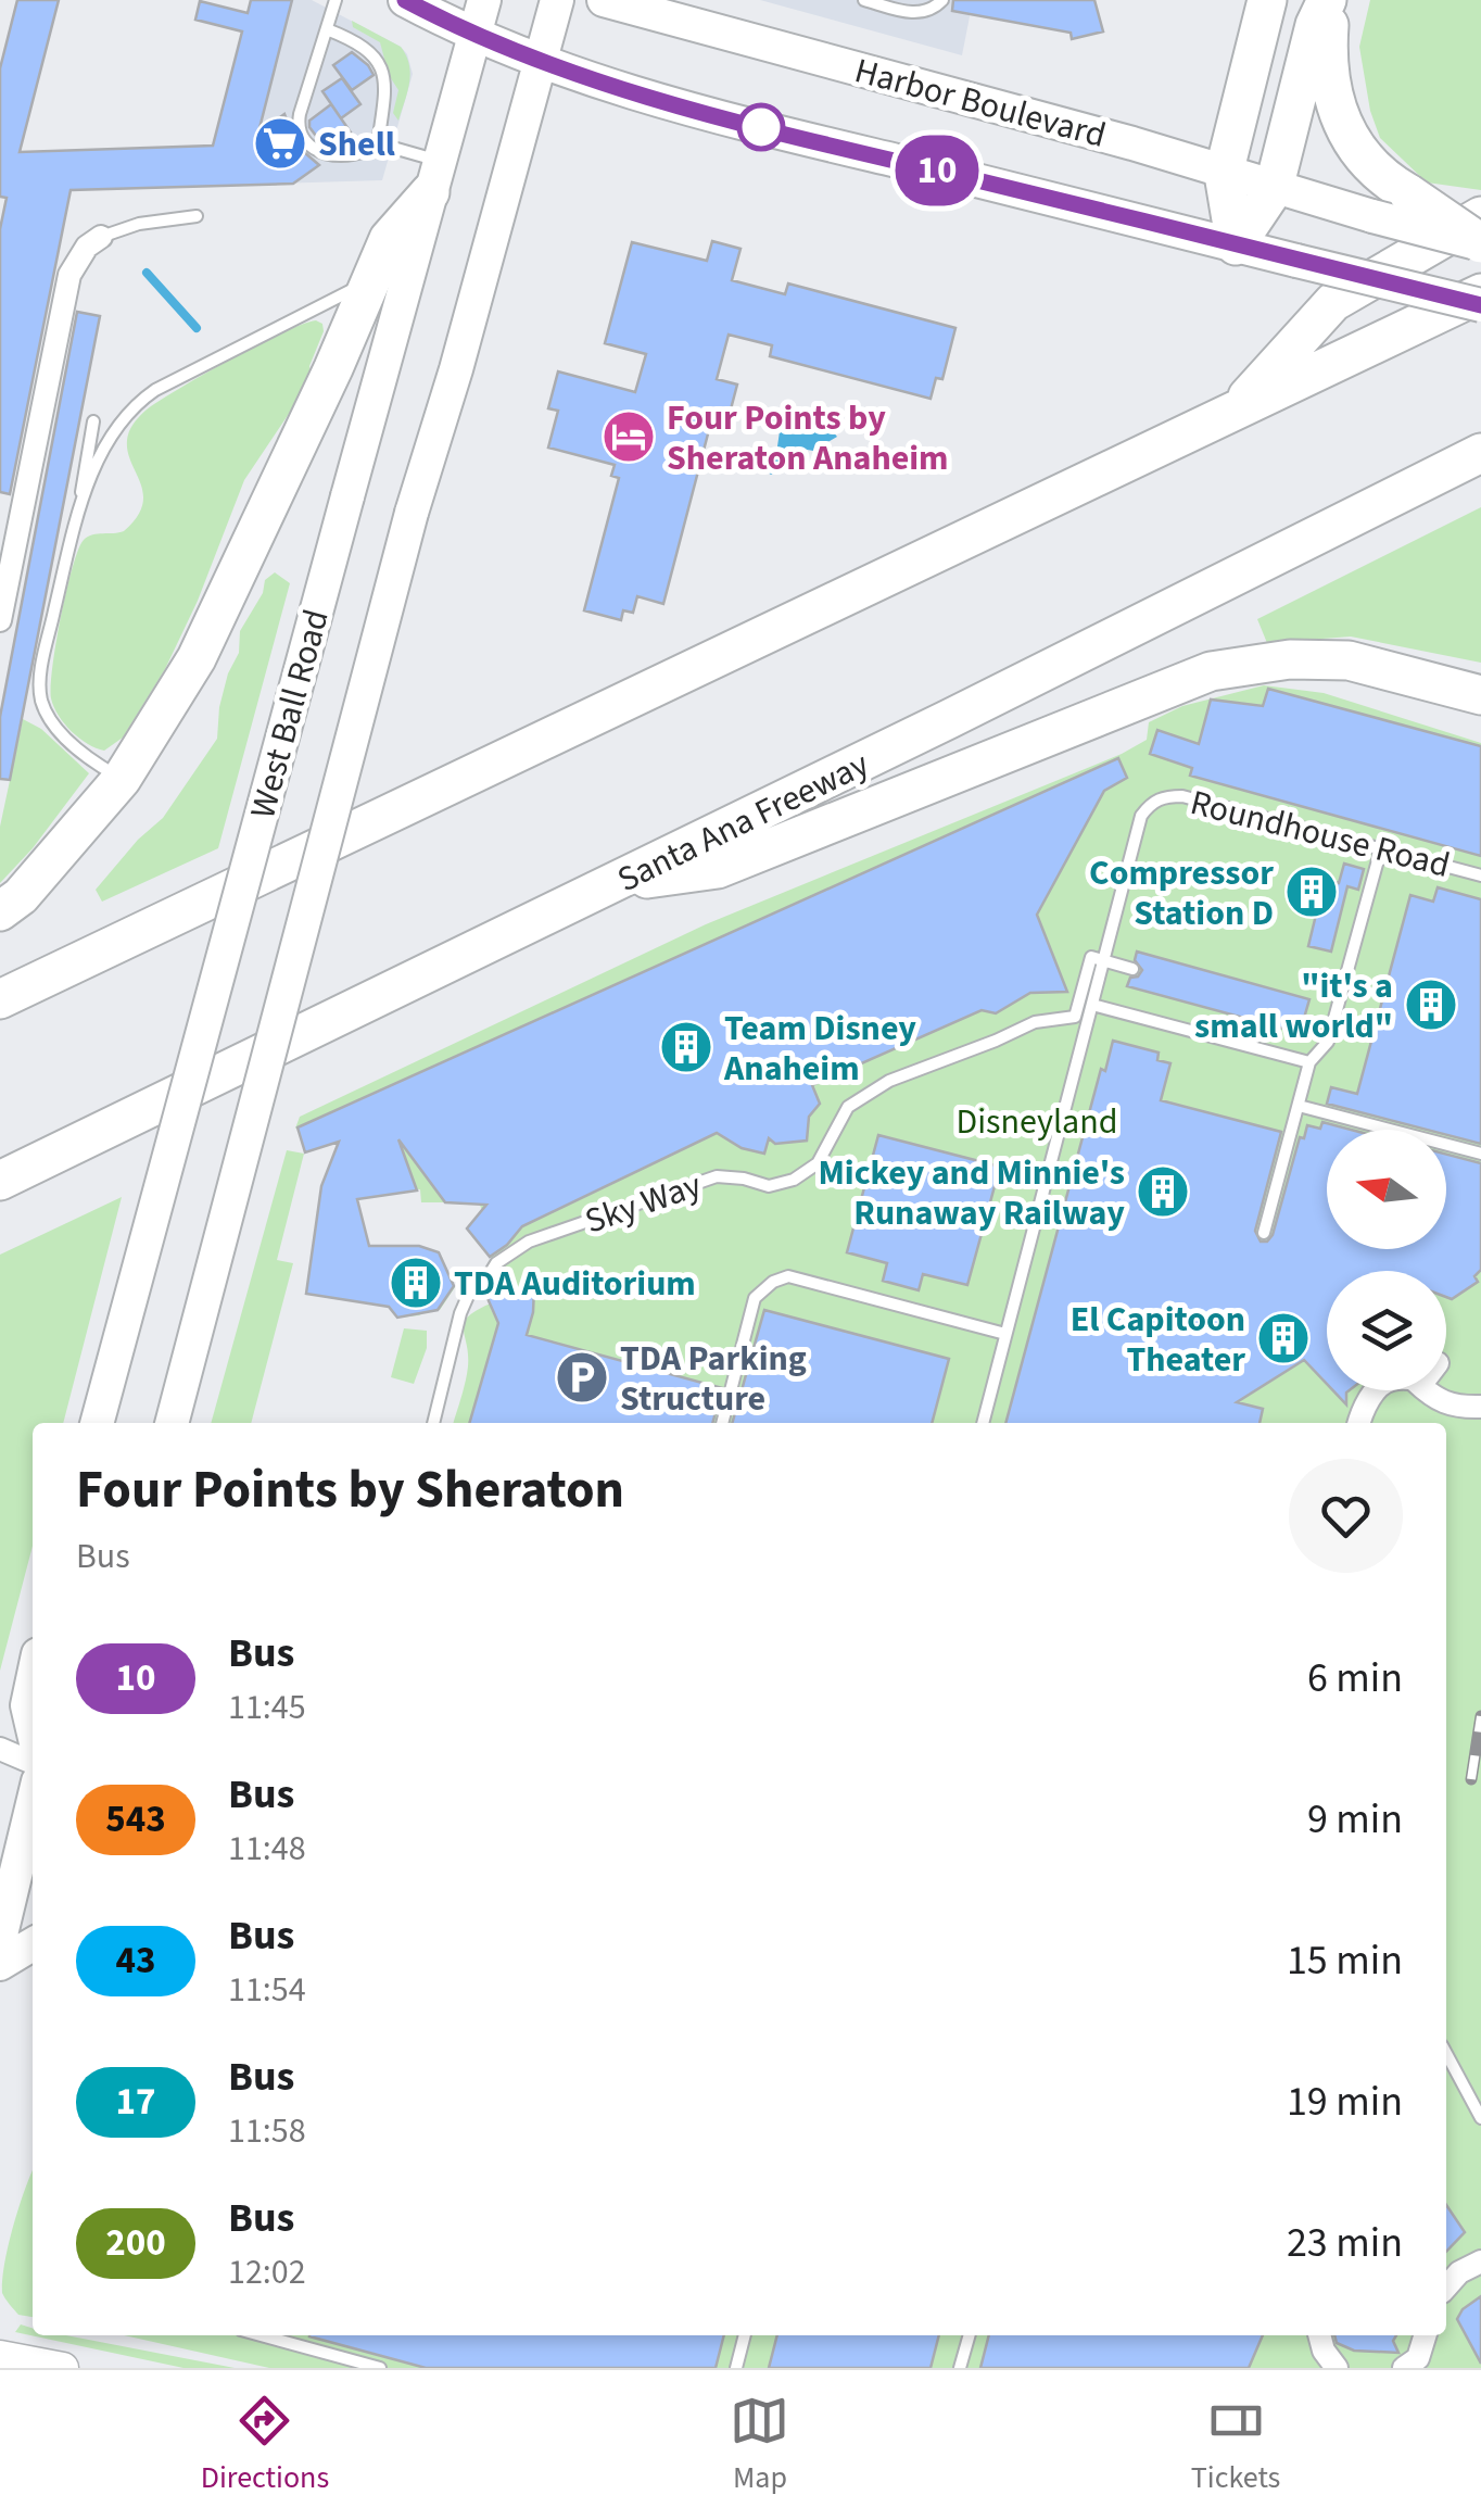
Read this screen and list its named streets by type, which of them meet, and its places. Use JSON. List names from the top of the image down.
{
  "streets": {
    "highway": ["Santa Ana Freeway"],
    "main road": ["Harbor Boulevard", "West Ball Road"],
    "lane": ["Roundhouse Road", "Sky Way"]
  },
  "crossings": [
    ["Roundhouse Road", "Sky Way"]
  ],
  "parks": ["Disneyland"],
  "places": {
    "supermarket": ["Shell"],
    "hotel": ["Four Points by Sheraton Anaheim"],
    "building": [
      "Compressor Station D",
      "\"it's a small world\"",
      "Team Disney Anaheim",
      "Mickey and Minnie's Runaway Railway",
      "TDA Auditorium",
      "El Capitoon Theater"
    ],
    "parking": ["TDA Parking Structure"]
  },
  "lines": ["bus line 10"],
  "north": "left",
  "page": {
    "on_map": "10",
    "heading": ["Four Points by Sheraton", "Bus"],
    "list": [
      {
        "mark": "10",
        "name": "Bus",
        "note": "11:45",
        "value": "6 min"
      },
      {
        "mark": "543",
        "name": "Bus",
        "note": "11:48",
        "value": "9 min"
      },
      {
        "mark": "43",
        "name": "Bus",
        "note": "11:54",
        "value": "15 min"
      },
      {
        "mark": "17",
        "name": "Bus",
        "note": "11:58",
        "value": "19 min"
      },
      {
        "mark": "200",
        "name": "Bus",
        "note": "12:02",
        "value": "23 min"
      }
    ],
    "tabs": ["Directions", "Map", "Tickets"]
  }
}
